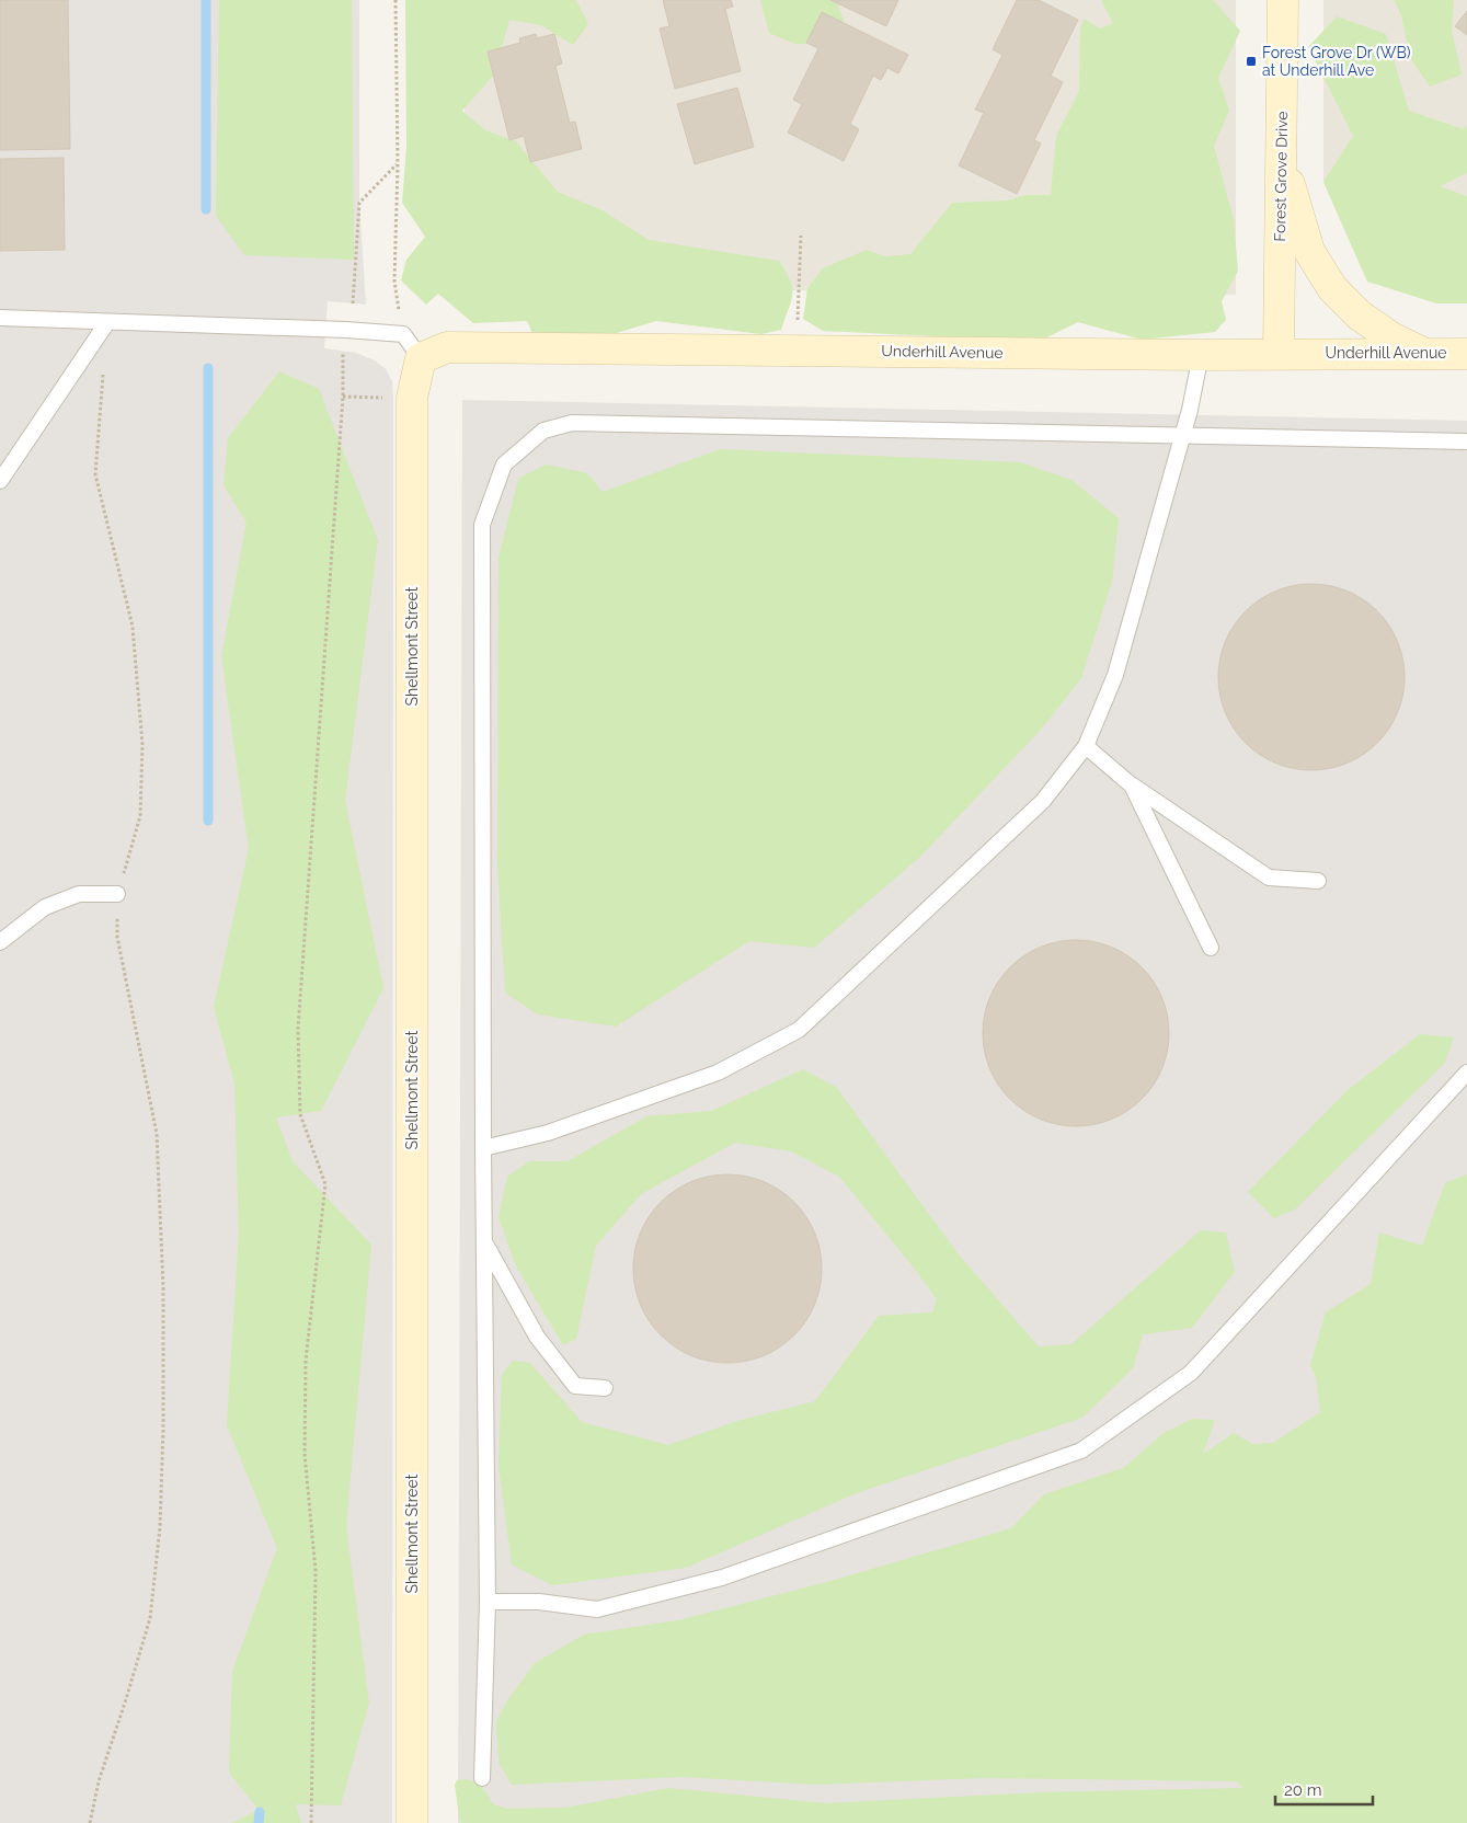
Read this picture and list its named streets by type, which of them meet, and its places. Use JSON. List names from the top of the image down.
{
  "streets": {
    "street": ["Forest Grove Drive", "Underhill Avenue", "Shellmont Street"]
  },
  "crossings": [
    ["Forest Grove Drive", "Underhill Avenue"],
    ["Underhill Avenue", "Shellmont Street"]
  ],
  "places": {
    "transit": ["Forest Grove Dr (WB) at Underhill Ave"]
  },
  "scale_bar": "20 m"
}
